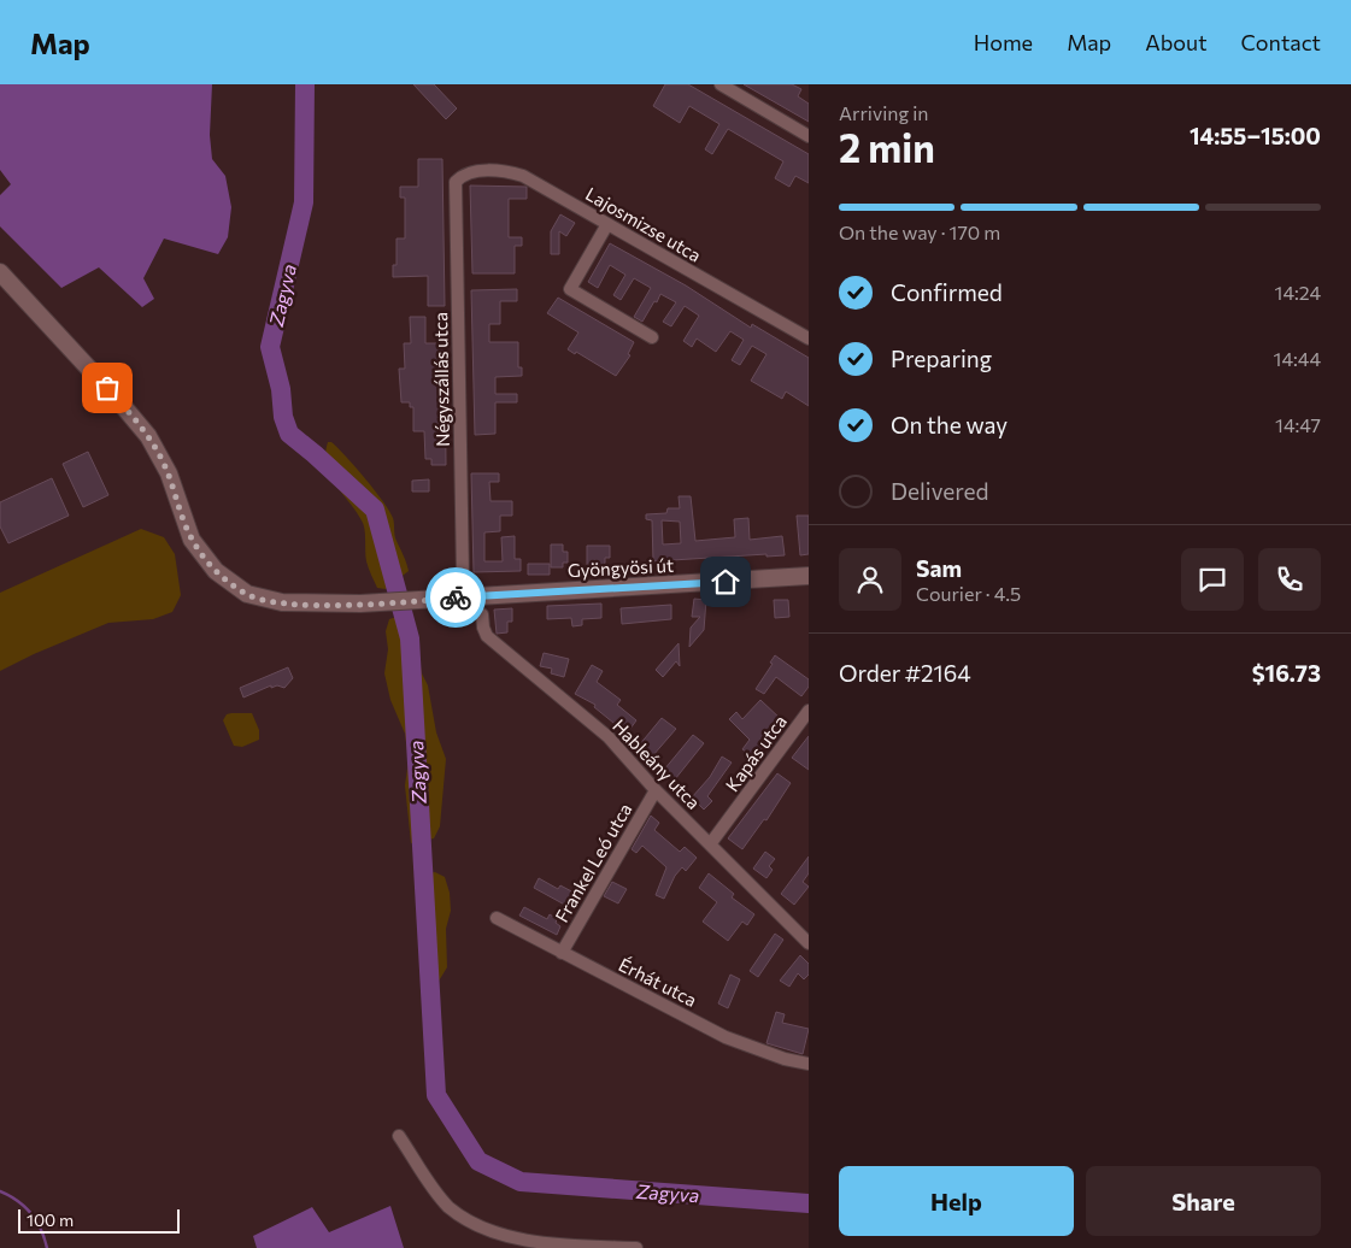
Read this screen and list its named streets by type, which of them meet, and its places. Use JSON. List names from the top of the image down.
{
  "streets": {
    "street": [
      "Lajosmizse utca",
      "Négyszállás utca",
      "Gyöngyösi út",
      "Kapás utca",
      "Hableány utca",
      "Frankel Leó utca",
      "Érhát utca"
    ]
  },
  "crossings": [
    ["Lajosmizse utca", "Négyszállás utca"],
    ["Kapás utca", "Hableány utca"],
    ["Hableány utca", "Frankel Leó utca"],
    ["Frankel Leó utca", "Érhát utca"]
  ],
  "water": ["Zagyva"],
  "scale_bar": "100 m",
  "page": {
    "header": "Map",
    "nav": [
      "Home",
      "Map",
      "About",
      "Contact"
    ],
    "heading": ["2 min", "Arriving in", "14:55–15:00"],
    "panel": [
      "Sam",
      "Courier · 4.5",
      "Order #2164",
      "$16.73"
    ],
    "bar": "On the way · 170 m",
    "list": [
      ["Confirmed", "14:24"],
      ["Preparing", "14:44"],
      ["On the way", "14:47"],
      "Delivered"
    ],
    "buttons": ["Help", "Share"],
    "scale": "100 m"
  }
}
